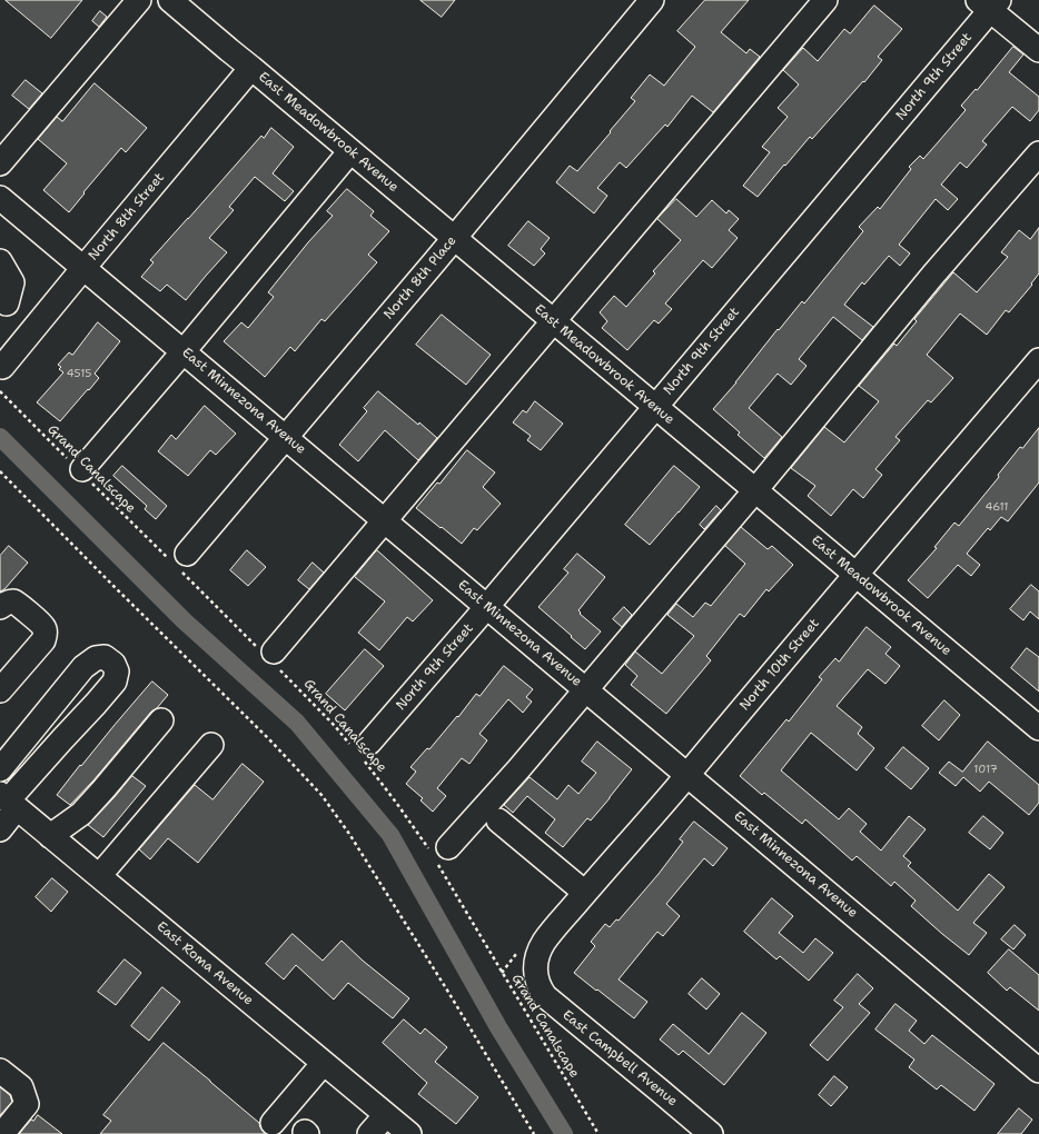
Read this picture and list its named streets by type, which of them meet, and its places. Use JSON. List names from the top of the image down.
{
  "streets": {
    "street": [
      "North 9th Street",
      "East Meadowbrook Avenue",
      "North 8th Street",
      "North 8th Place",
      "East Minnezona Avenue",
      "North 10th Street",
      "East Roma Avenue",
      "East Campbell Avenue"
    ],
    "path": ["Grand Canalscape"]
  },
  "crossings": [
    ["North 9th Street", "East Meadowbrook Avenue"],
    ["North 9th Street", "East Minnezona Avenue"],
    ["North 9th Street", "Grand Canalscape"],
    ["East Meadowbrook Avenue", "North 8th Street"],
    ["East Meadowbrook Avenue", "North 8th Place"],
    ["East Meadowbrook Avenue", "North 10th Street"],
    ["North 8th Street", "East Minnezona Avenue"],
    ["North 8th Place", "East Minnezona Avenue"],
    ["North 8th Place", "Grand Canalscape"],
    ["East Minnezona Avenue", "North 10th Street"],
    ["North 10th Street", "East Campbell Avenue"]
  ],
  "house_numbers": ["4515", "4611", "1017"]
}
